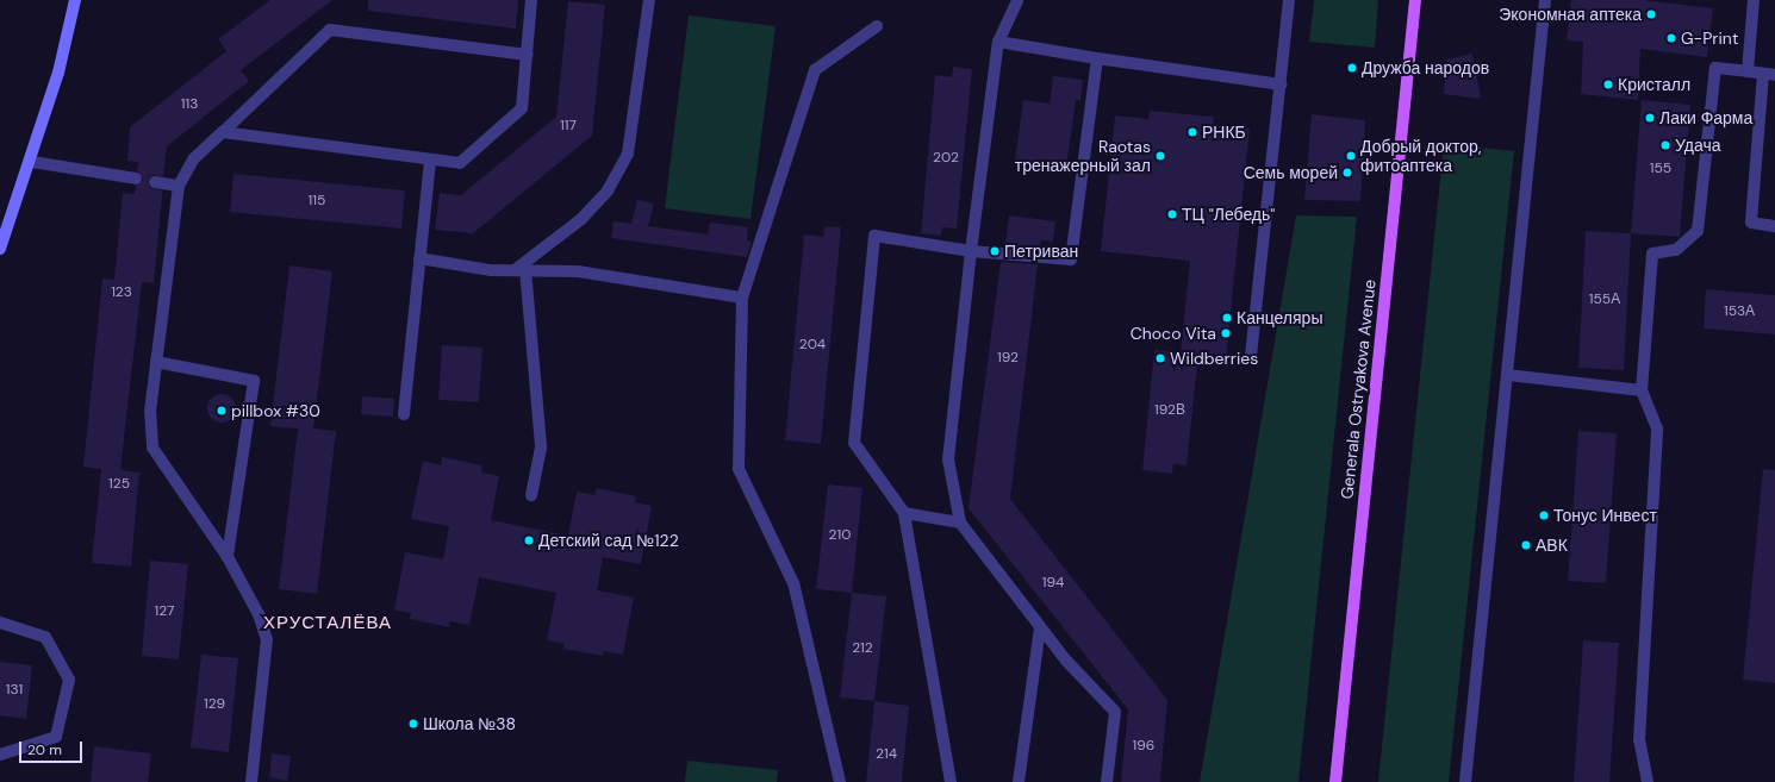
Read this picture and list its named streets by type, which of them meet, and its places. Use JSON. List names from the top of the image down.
{
  "streets": {
    "main road": ["Generala Ostryakova Avenue"]
  },
  "districts": ["ХРУСТАЛЁВА"],
  "places": [
    "Экономная аптека",
    "G-Print",
    "Дружба народов",
    "Кристалл",
    "Лаки Фарма",
    "РНКБ",
    "Удача",
    "Raotas тренажерный зал",
    "Добрый доктор, фитоаптека",
    "Семь морей",
    "ТЦ \"Лебедь\"",
    "Петриван",
    "Канцеляры",
    "Choco Vita",
    "Wildberries",
    "pillbox #30",
    "Тонус Инвест",
    "Детский сад №122",
    "АВК",
    "Школа №38"
  ],
  "house_numbers": [
    "113",
    "117",
    "202",
    "155",
    "115",
    "123",
    "155А",
    "153А",
    "204",
    "192",
    "192В",
    "125",
    "210",
    "194",
    "127",
    "212",
    "131",
    "129",
    "196",
    "214"
  ],
  "scale_bar": "20 m"
}
